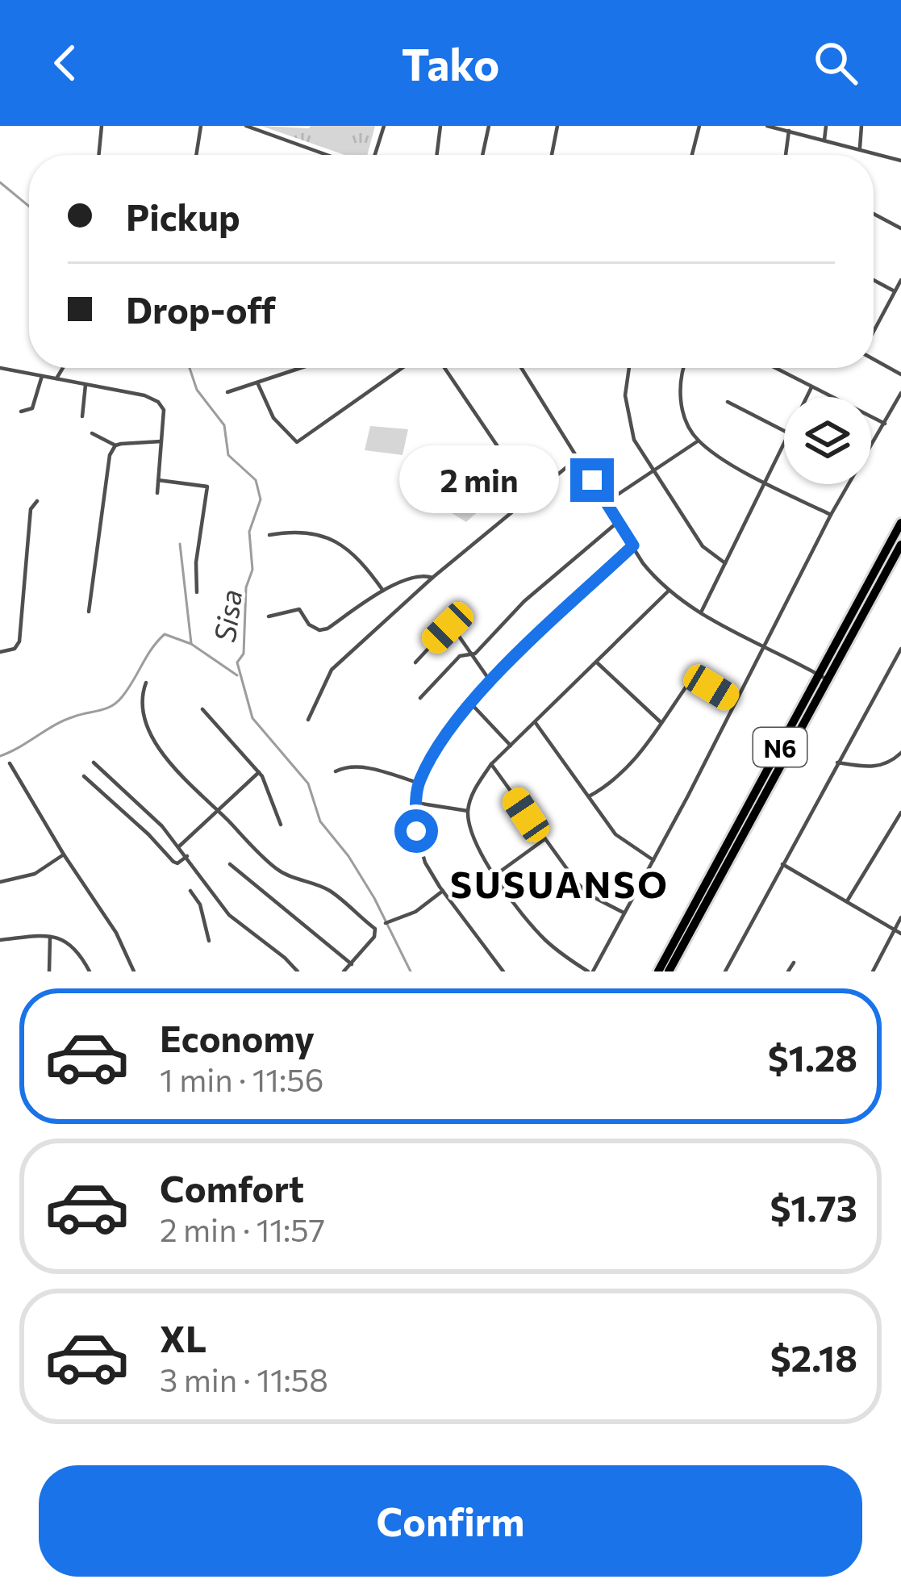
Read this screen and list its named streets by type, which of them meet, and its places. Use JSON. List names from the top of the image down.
{
  "streets": {
    "highway": ["N6"]
  },
  "districts": ["SUSUANSO"],
  "water": ["Sisa"],
  "page": {
    "header": "Tako",
    "banner": ["Pickup", "Drop-off"],
    "bubble": "2 min",
    "list": [
      {
        "name": "Economy",
        "note": "1 min · 11:56",
        "value": "$1.28"
      },
      {
        "name": "Comfort",
        "note": "2 min · 11:57",
        "value": "$1.73"
      },
      {
        "name": "XL",
        "note": "3 min · 11:58",
        "value": "$2.18"
      }
    ],
    "buttons": "Confirm"
  }
}
